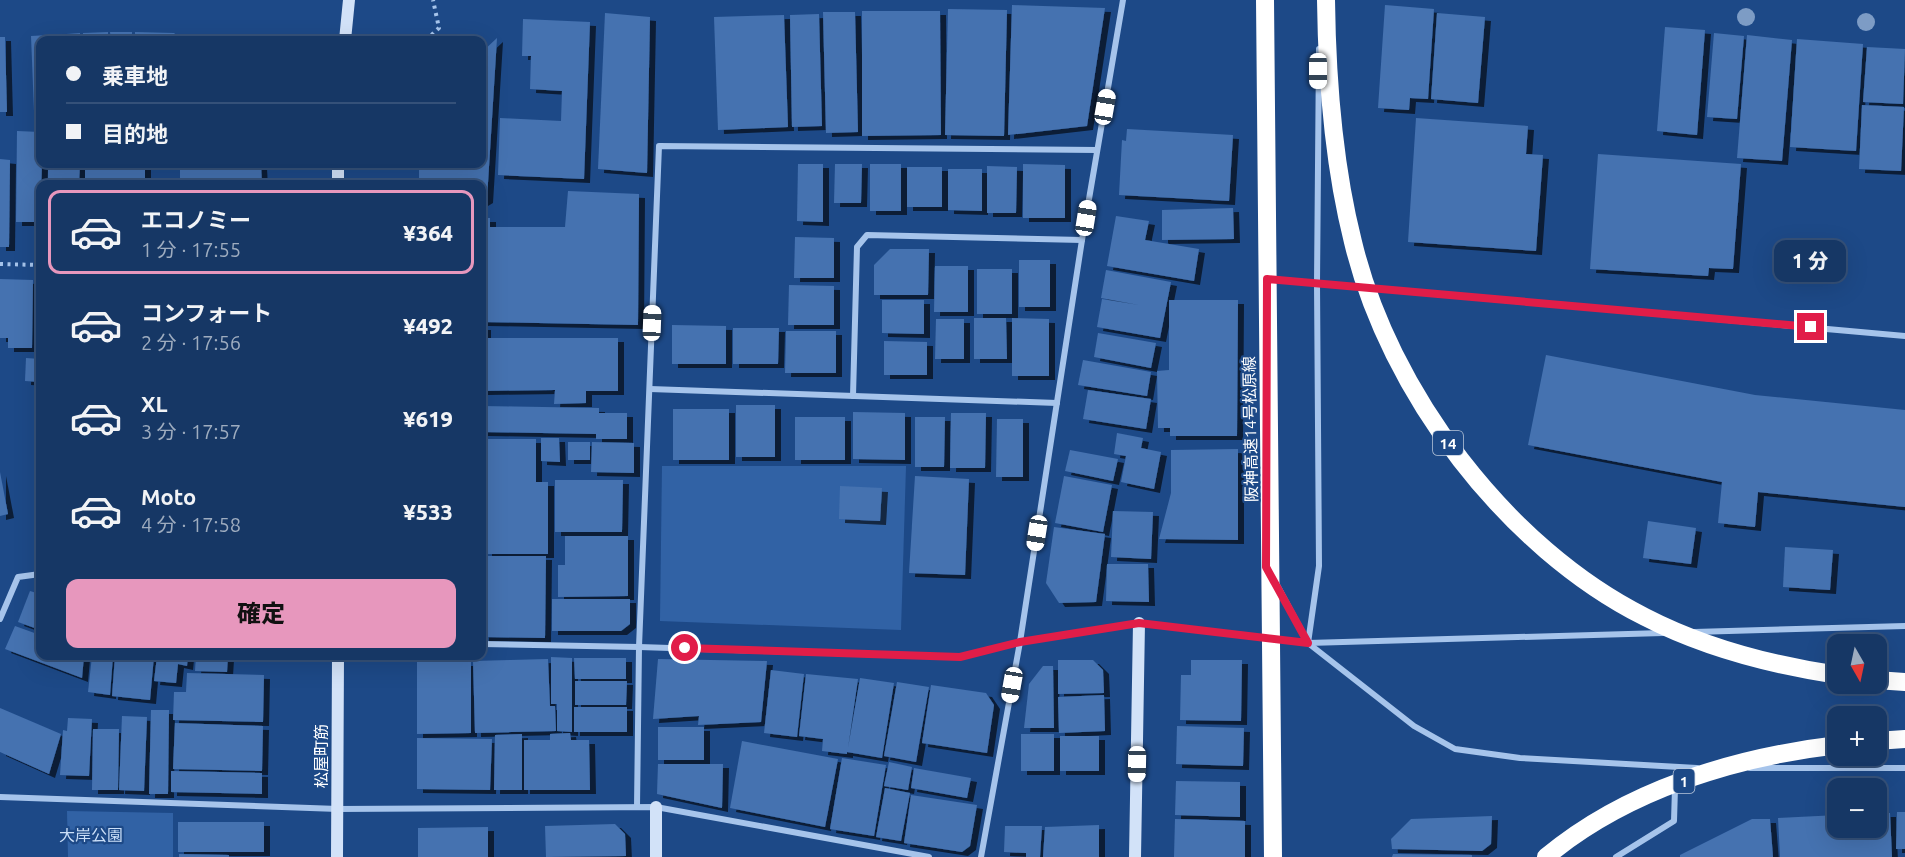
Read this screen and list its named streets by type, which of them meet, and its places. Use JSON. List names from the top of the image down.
{
  "streets": {
    "highway": ["阪神高速14号松原線", "14", "1"],
    "street": ["松屋町筋"]
  },
  "parks": ["大岸公園"],
  "north": "bottom",
  "page": {
    "banner": ["乗車地", "目的地"],
    "list": [
      {
        "name": "エコノミー",
        "note": "1 分 · 17:55",
        "value": "¥364"
      },
      {
        "name": "コンフォート",
        "note": "2 分 · 17:56",
        "value": "¥492"
      },
      {
        "name": "XL",
        "note": "3 分 · 17:57",
        "value": "¥619"
      },
      {
        "name": "Moto",
        "note": "4 分 · 17:58",
        "value": "¥533"
      }
    ],
    "bubble": "1 分",
    "buttons": "確定",
    "map_buttons": ["+", "−"]
  }
}
